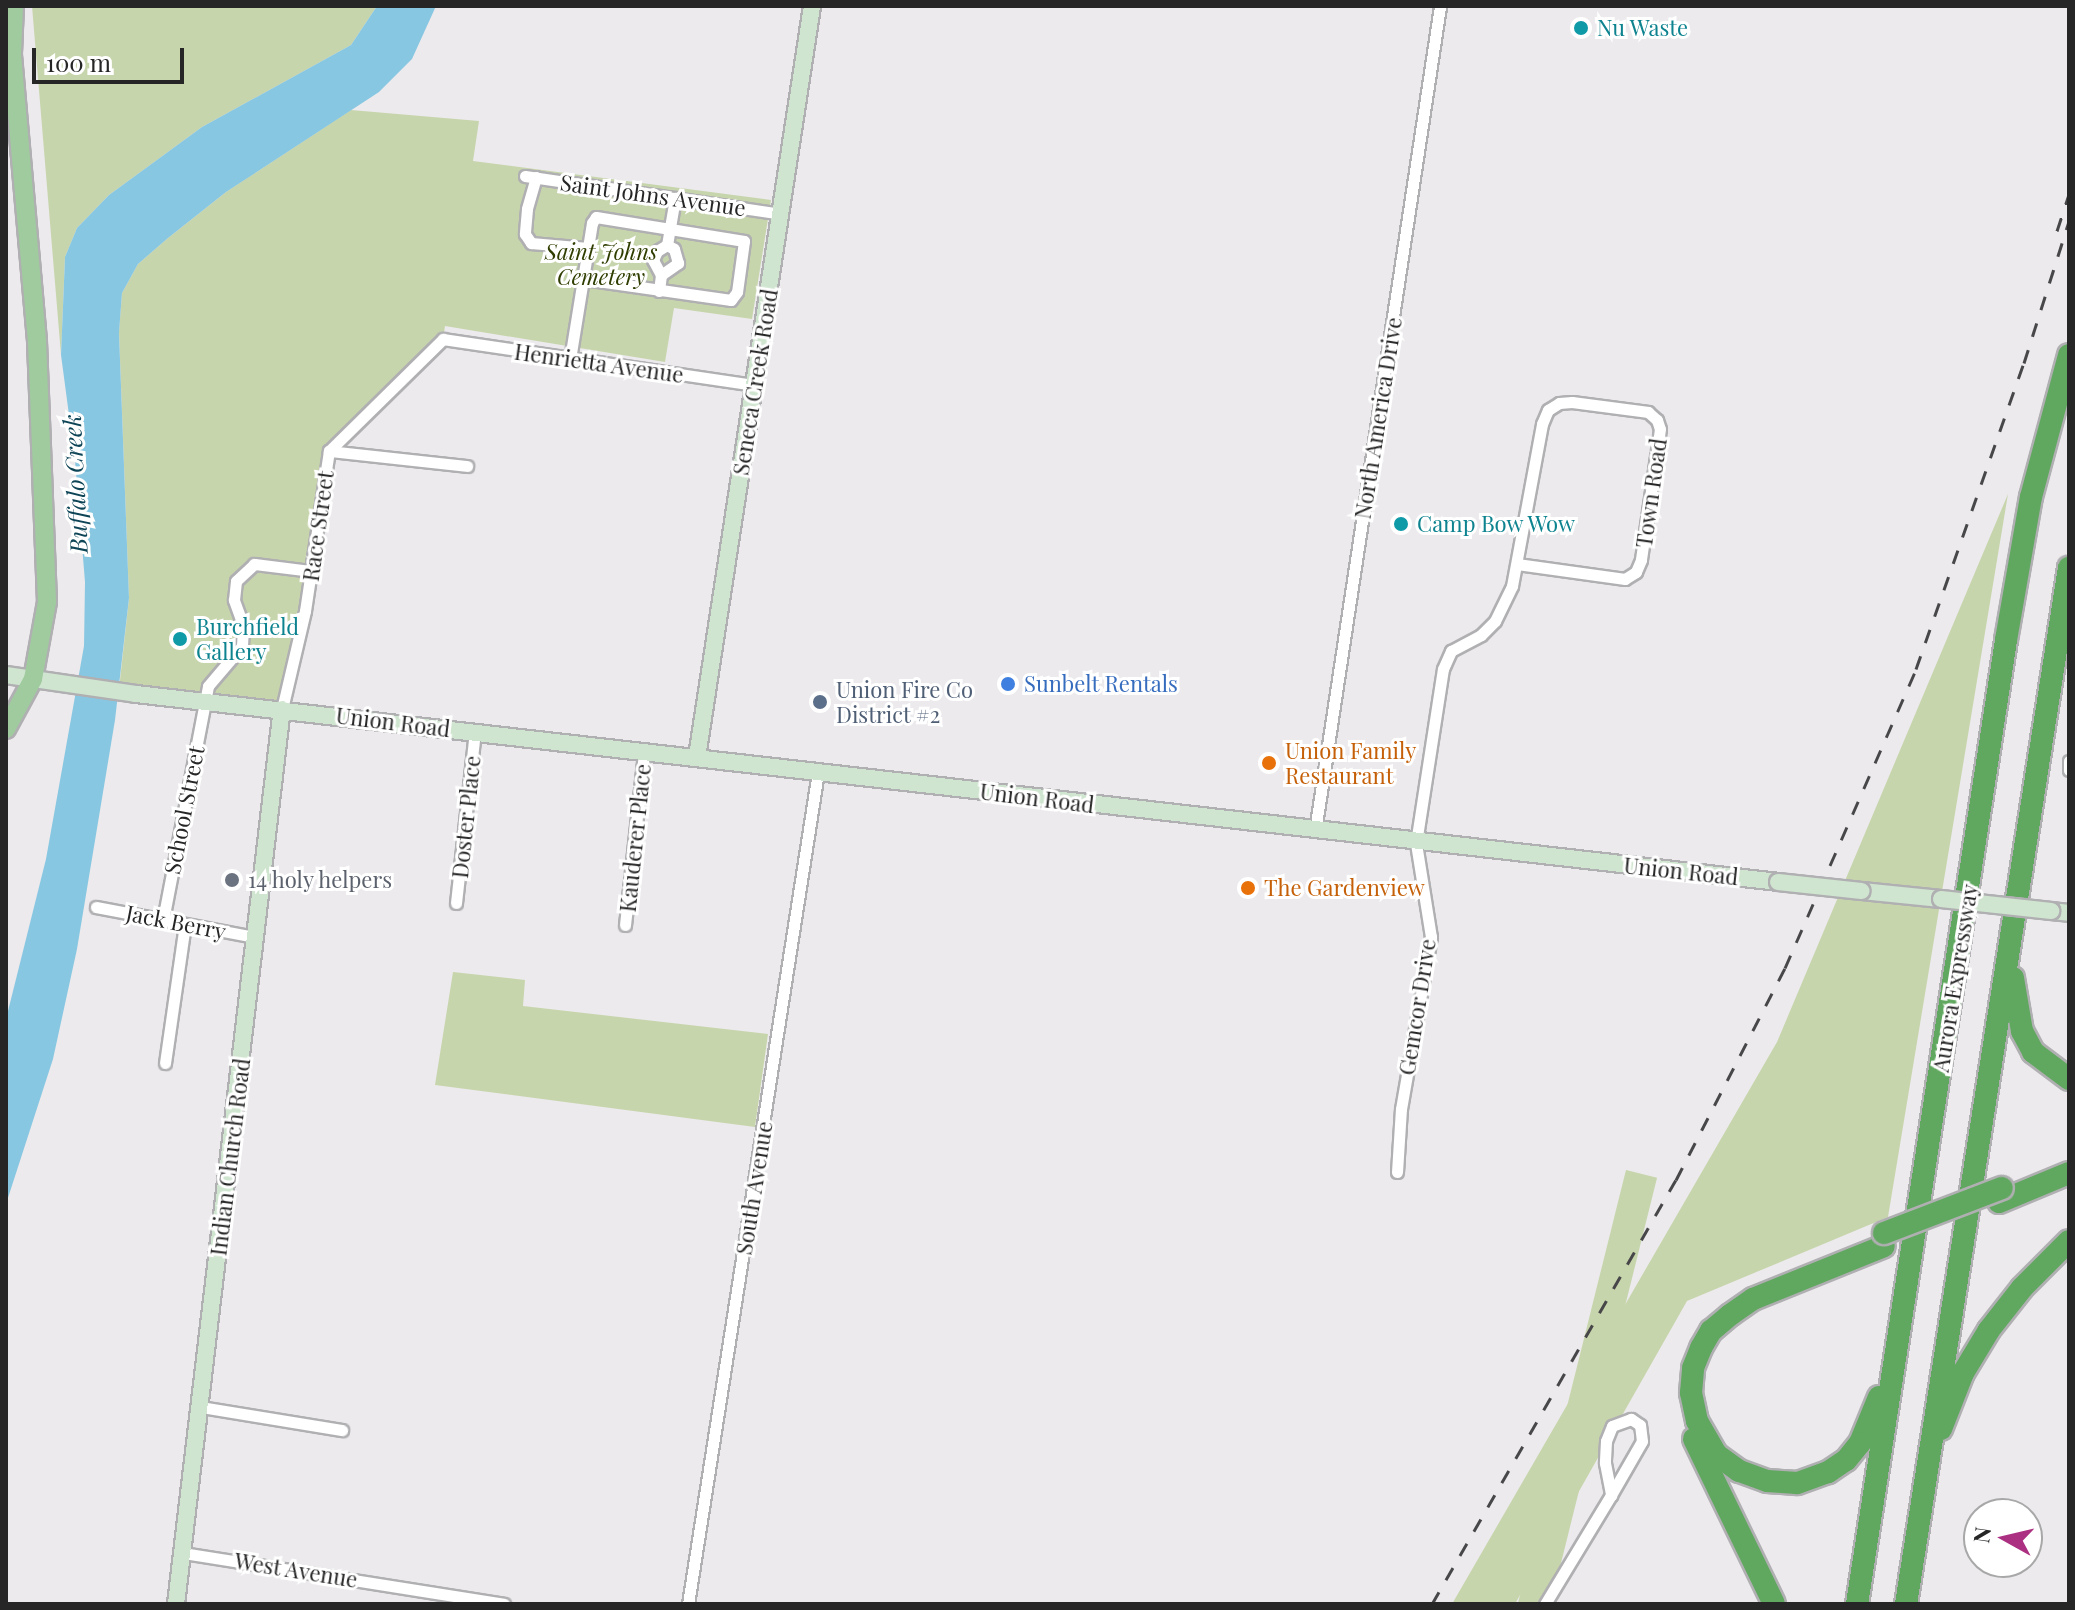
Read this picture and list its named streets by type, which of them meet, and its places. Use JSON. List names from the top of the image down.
{
  "streets": {
    "highway": ["Aurora Expressway"],
    "main road": ["Seneca Creek Road", "Union Road", "Indian Church Road"],
    "street": [
      "Saint Johns Avenue",
      "Henrietta Avenue",
      "North America Drive",
      "Town Road",
      "Race Street",
      "School Street",
      "Doster Place",
      "Kauderer Place",
      "Jack Berry",
      "Gemcor Drive",
      "South Avenue",
      "West Avenue"
    ]
  },
  "crossings": [
    ["Saint Johns Avenue", "Seneca Creek Road"],
    ["Henrietta Avenue", "Seneca Creek Road"],
    ["Henrietta Avenue", "Race Street"],
    ["Seneca Creek Road", "Union Road"],
    ["North America Drive", "Union Road"],
    ["Town Road", "Union Road"],
    ["Town Road", "Gemcor Drive"],
    ["Race Street", "Union Road"],
    ["Race Street", "Indian Church Road"],
    ["Union Road", "School Street"],
    ["Union Road", "Doster Place"],
    ["Union Road", "Kauderer Place"],
    ["Union Road", "Gemcor Drive"],
    ["Union Road", "Indian Church Road"],
    ["Union Road", "South Avenue"],
    ["School Street", "Jack Berry"],
    ["Jack Berry", "Indian Church Road"],
    ["Indian Church Road", "West Avenue"]
  ],
  "water": ["Buffalo Creek"],
  "parks": ["Saint Johns Cemetery"],
  "places": [
    "Nu Waste",
    "Camp Bow Wow",
    "Burchfield Gallery",
    "Sunbelt Rentals",
    "Union Fire Co District #2",
    "Union Family Restaurant",
    "14 holy helpers",
    "The Gardenview"
  ],
  "scale_bar": "100 m",
  "north": "left"
}
